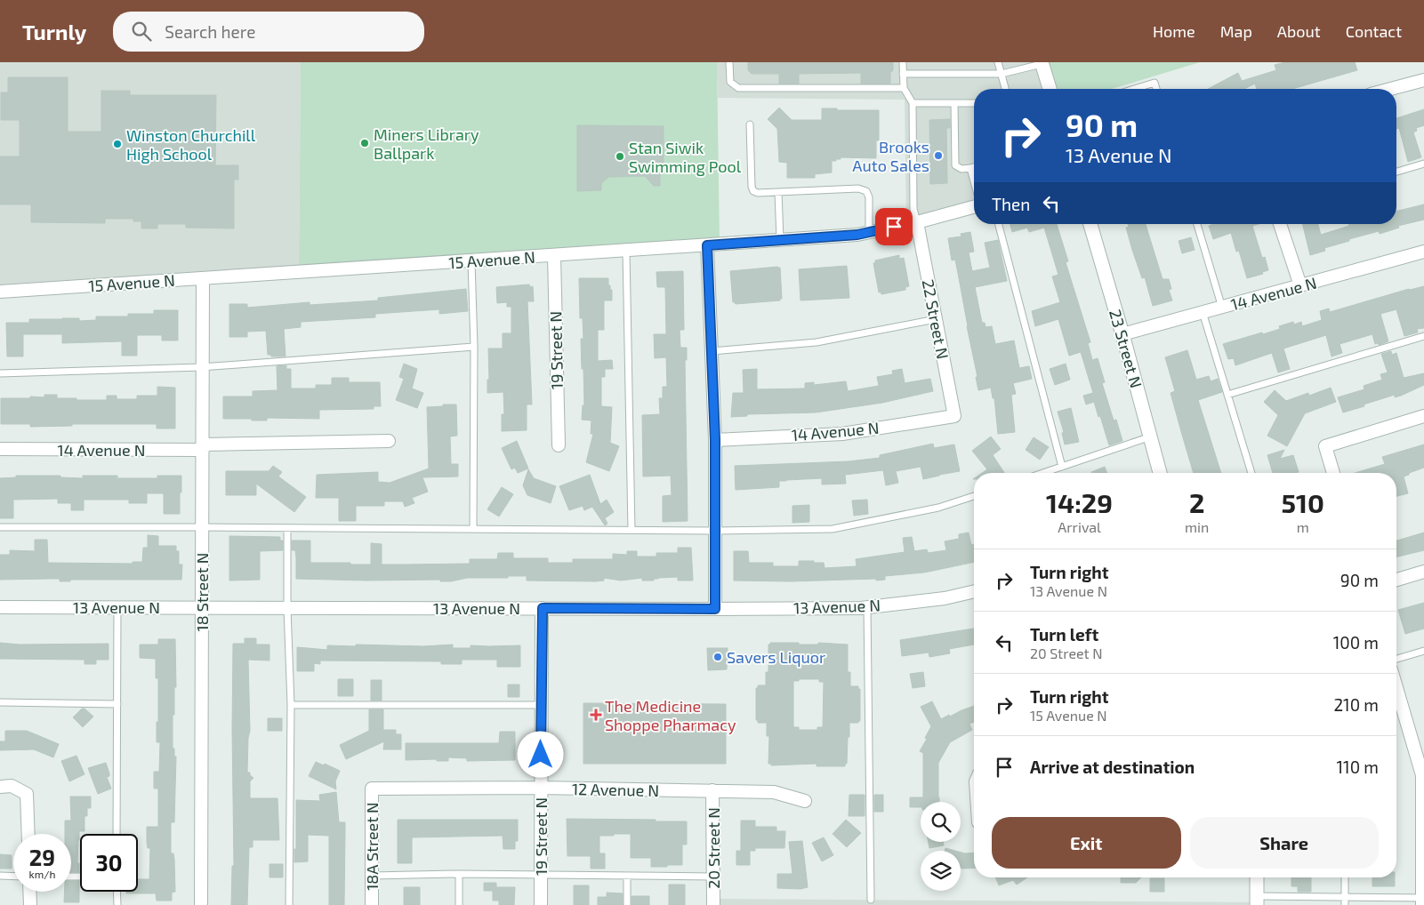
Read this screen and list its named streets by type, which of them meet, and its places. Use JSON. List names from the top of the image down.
{
  "streets": {
    "street": [
      "15 Avenue N",
      "14 Avenue N",
      "22 Street N",
      "23 Street N",
      "19 Street N",
      "18 Street N",
      "13 Avenue N",
      "12 Avenue N",
      "18A Street N",
      "20 Street N"
    ]
  },
  "crossings": [
    ["15 Avenue N", "22 Street N"],
    ["15 Avenue N", "19 Street N"],
    ["15 Avenue N", "18 Street N"],
    ["14 Avenue N", "22 Street N"],
    ["14 Avenue N", "23 Street N"],
    ["14 Avenue N", "18 Street N"],
    ["19 Street N", "13 Avenue N"],
    ["19 Street N", "12 Avenue N"],
    ["18 Street N", "13 Avenue N"],
    ["12 Avenue N", "18A Street N"],
    ["12 Avenue N", "20 Street N"]
  ],
  "places": {
    "other": [
      "Miners Library Ballpark",
      "Winston Churchill High School",
      "Brooks Auto Sales",
      "Stan Siwik Swimming Pool",
      "Savers Liquor"
    ],
    "health": ["The Medicine Shoppe Pharmacy"]
  },
  "page": {
    "header": "Turnly",
    "search": "Search here",
    "nav": [
      "Home",
      "Map",
      "About",
      "Contact"
    ],
    "turn": ["90 m", "13 Avenue N"],
    "then": "Then",
    "eta": [
      "14:29",
      "Arrival",
      "2",
      "min",
      "510",
      "m"
    ],
    "list": [
      {
        "name": "Turn right",
        "note": "13 Avenue N",
        "value": "90 m"
      },
      {
        "name": "Turn left",
        "note": "20 Street N",
        "value": "100 m"
      },
      {
        "name": "Turn right",
        "note": "15 Avenue N",
        "value": "210 m"
      },
      {
        "name": "Arrive at destination",
        "value": "110 m"
      }
    ],
    "buttons": ["Exit", "Share"],
    "speed": "29 km/h",
    "limit": "30"
  }
}
